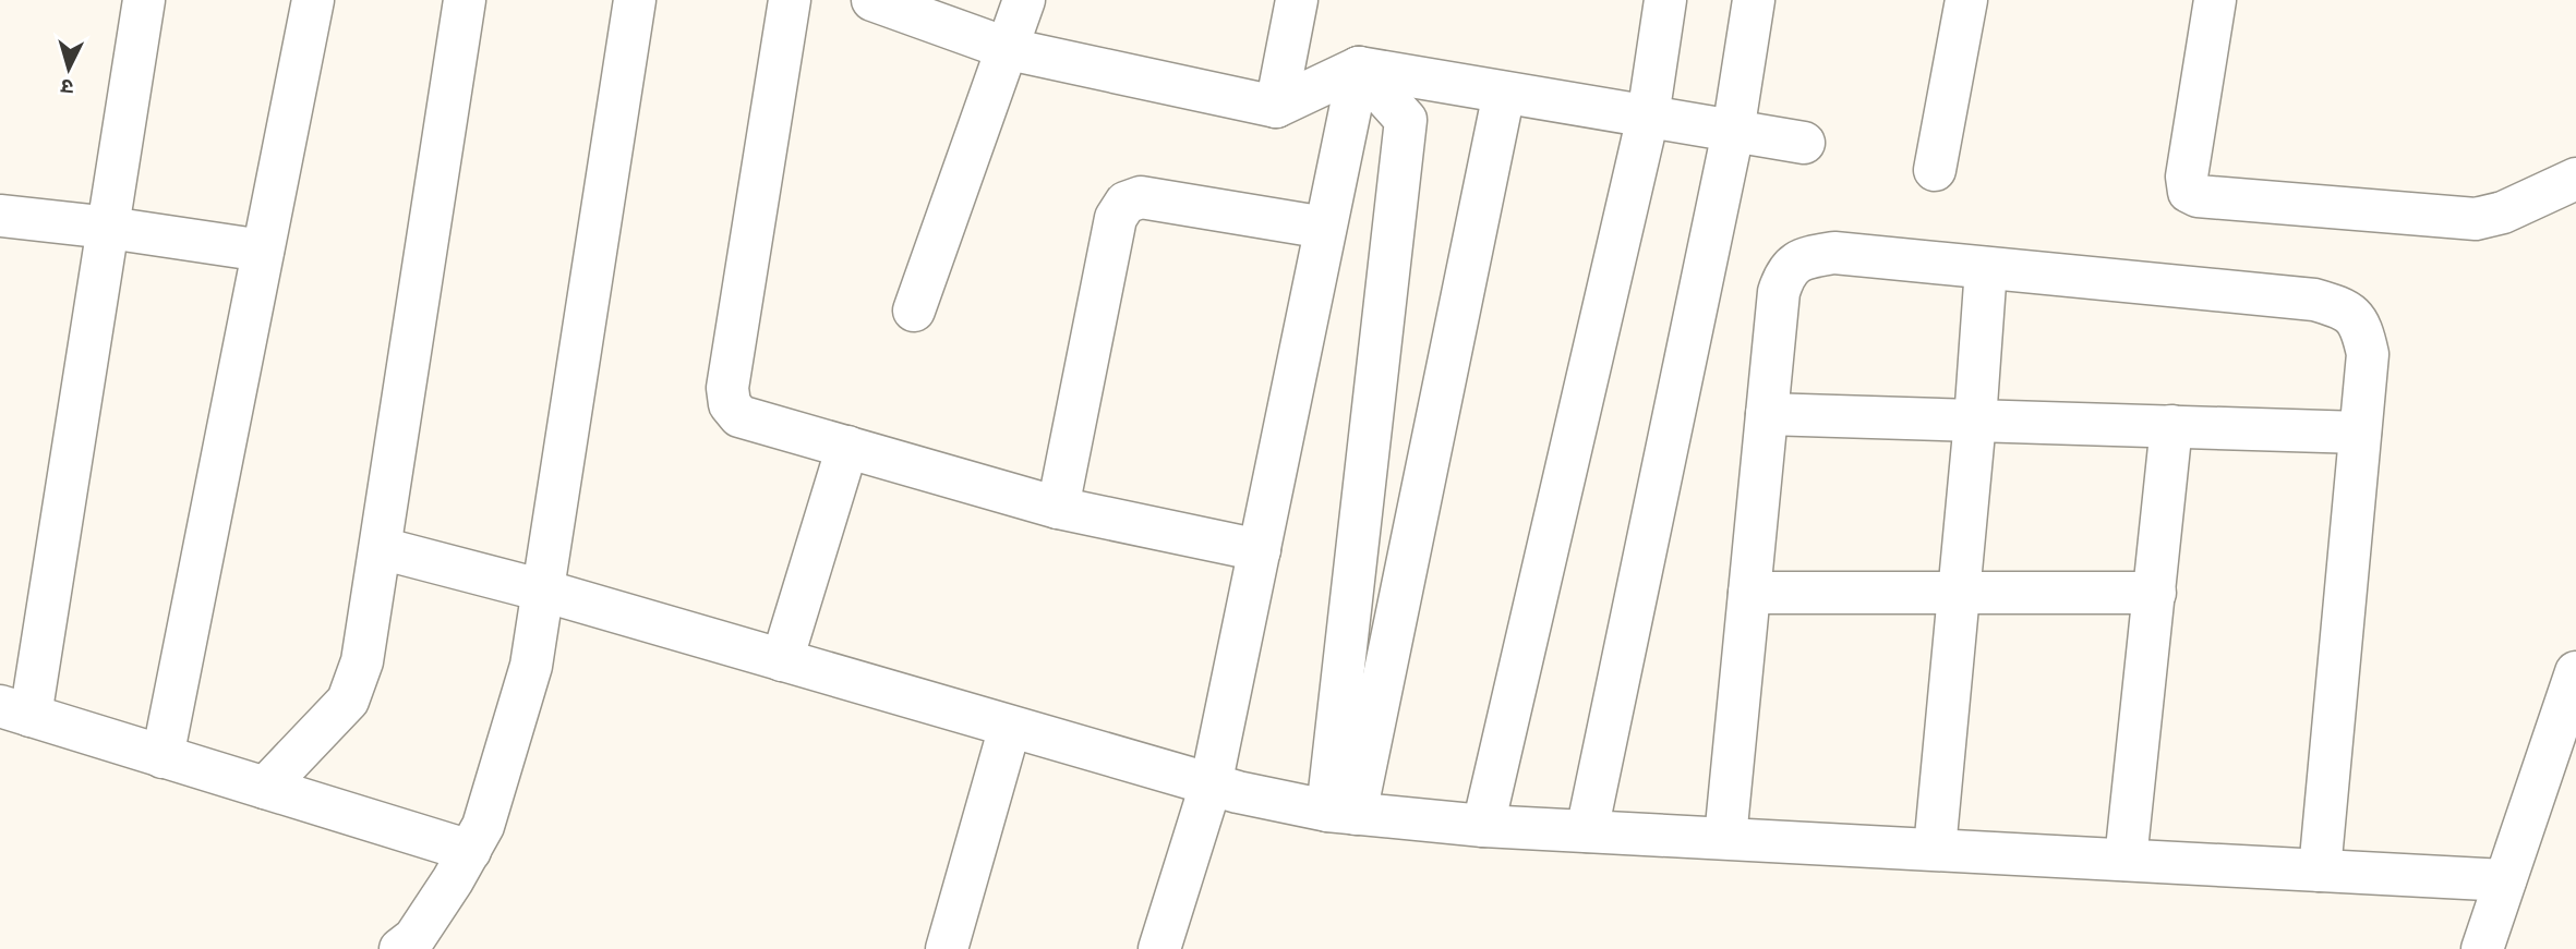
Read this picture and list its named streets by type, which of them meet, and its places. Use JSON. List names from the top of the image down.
{
  "north": "bottom"
}
